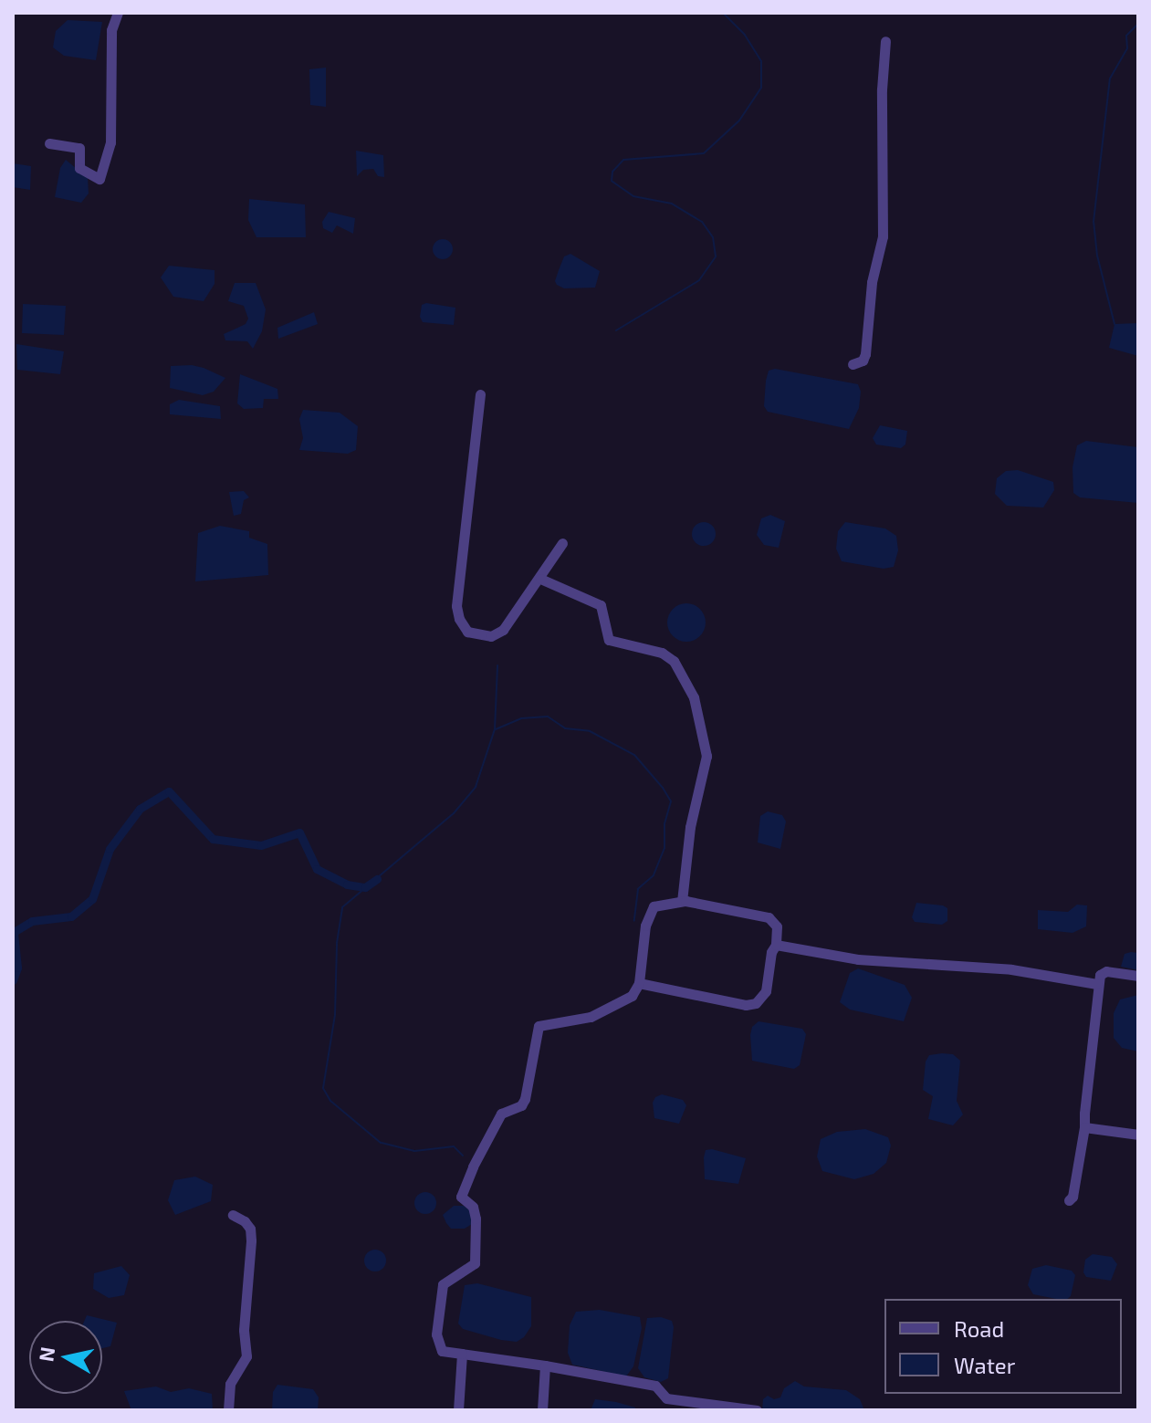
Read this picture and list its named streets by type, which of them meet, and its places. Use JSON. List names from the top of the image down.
{
  "legend": ["Road", "Water"],
  "north": "left"
}
